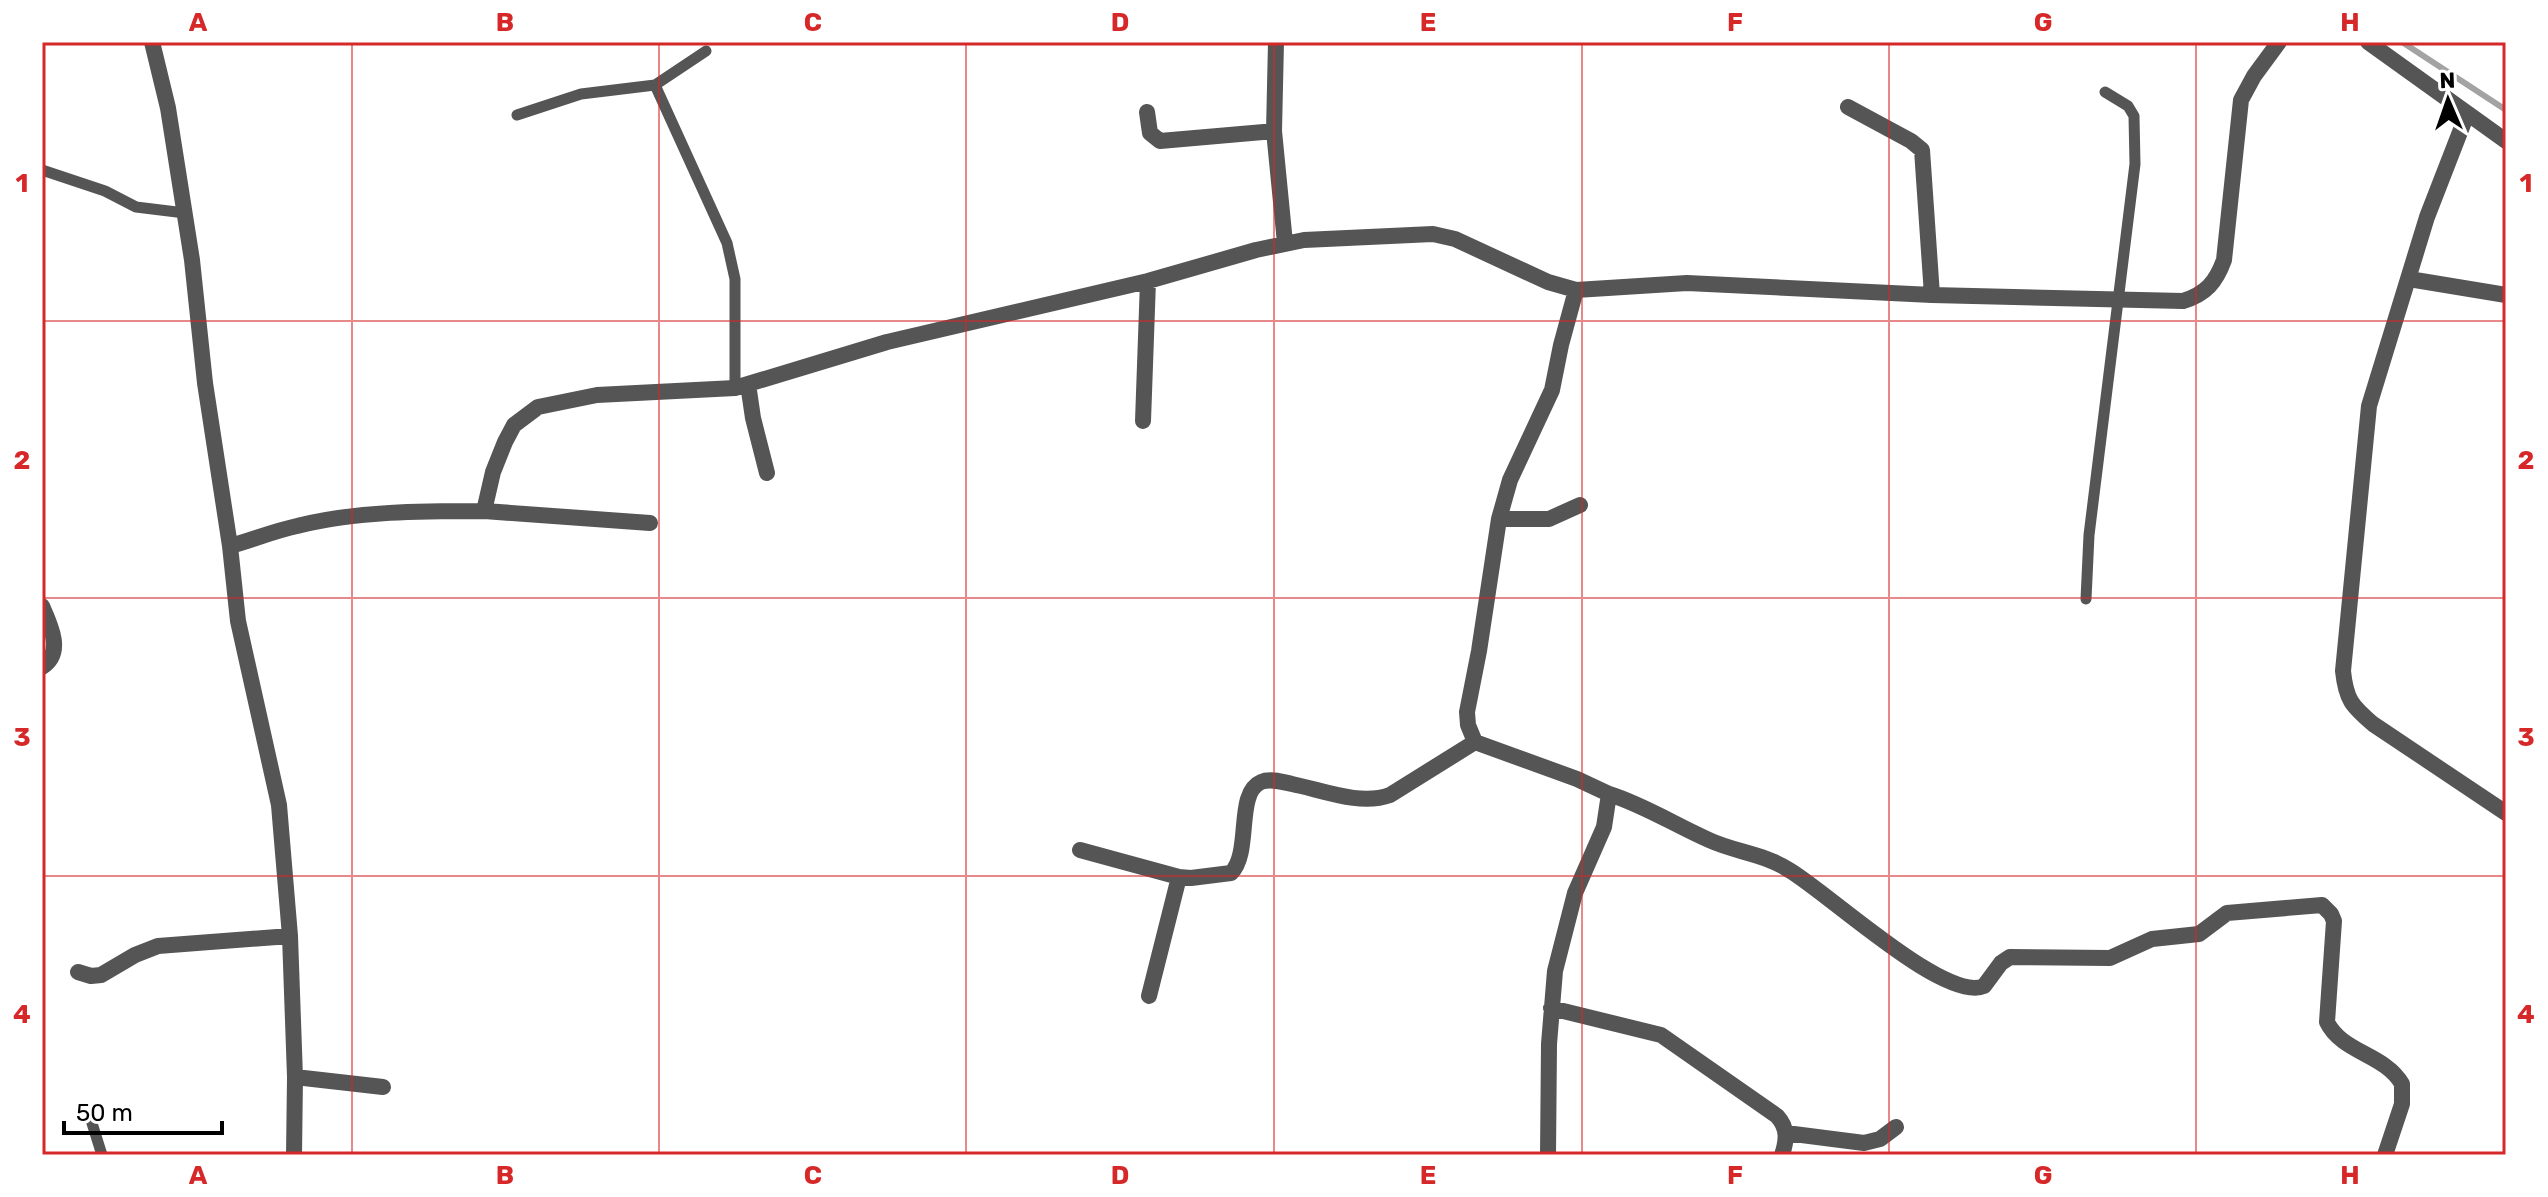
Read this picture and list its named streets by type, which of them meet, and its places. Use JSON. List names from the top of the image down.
{
  "scale_bar": "50 m",
  "north": "top",
  "grid": {
    "columns": [
      "A",
      "B",
      "C",
      "D",
      "E",
      "F",
      "G",
      "H"
    ],
    "rows": [
      "1",
      "2",
      "3",
      "4"
    ]
  }
}
